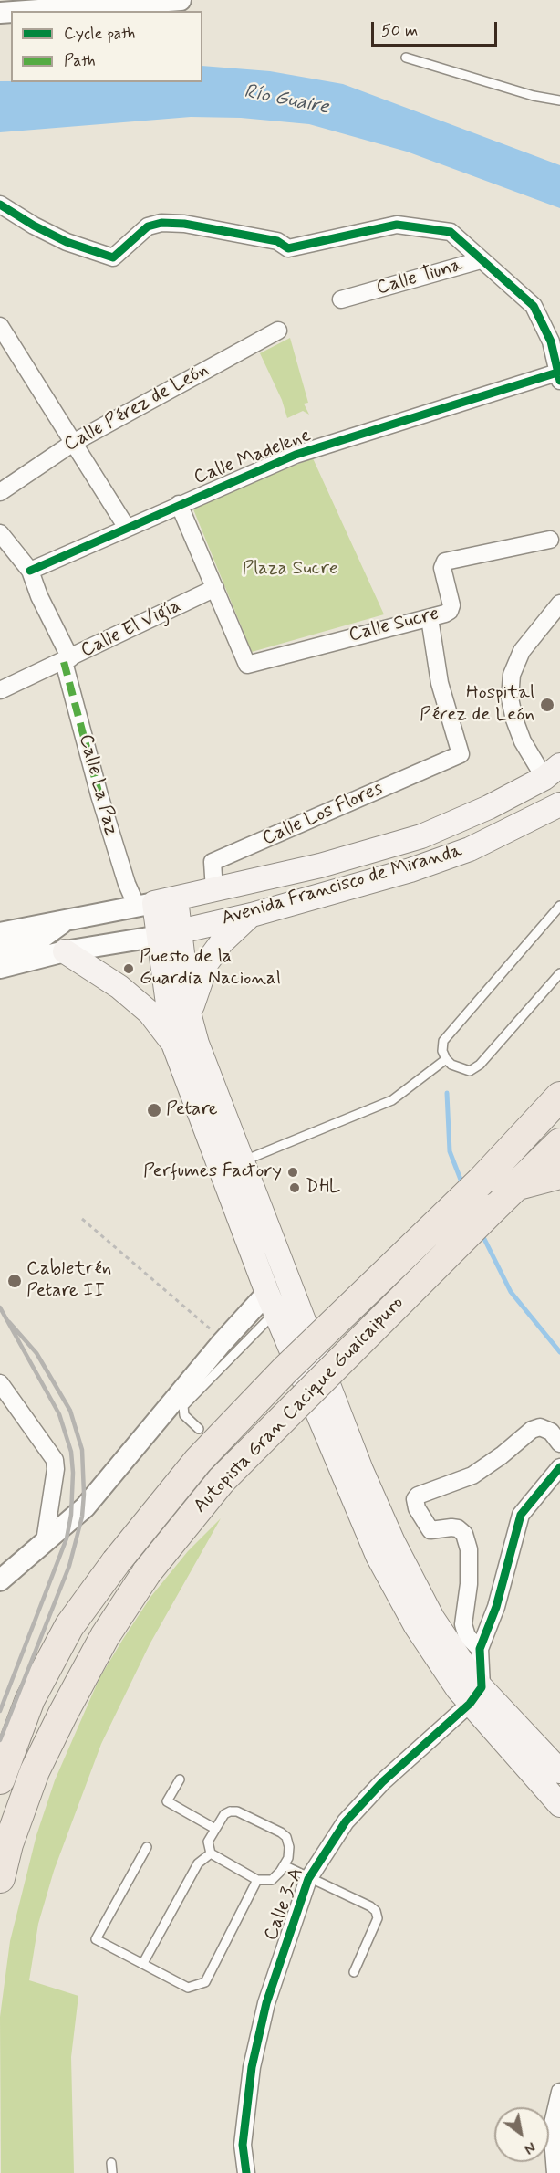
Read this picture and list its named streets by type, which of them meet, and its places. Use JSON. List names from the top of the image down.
{
  "streets": {
    "highway": ["Autopista Gran Cacique Guaicaipuro"],
    "main road": ["Avenida Francisco de Miranda"],
    "street": [
      "Calle Tiuna",
      "Calle Pérez de León",
      "Calle Madelene",
      "Calle Sucre",
      "Calle El Vigía",
      "Calle La Paz",
      "Calle Los Flores",
      "Calle 3-A"
    ]
  },
  "crossings": [
    ["Calle Tiuna", "Calle Madelene"],
    ["Calle Madelene", "Calle La Paz"],
    ["Calle Sucre", "Calle El Vigía"],
    ["Calle Sucre", "Calle Los Flores"],
    ["Calle El Vigía", "Calle La Paz"],
    ["Calle La Paz", "Avenida Francisco de Miranda"],
    ["Calle Los Flores", "Avenida Francisco de Miranda"]
  ],
  "water": ["Río Guaire"],
  "parks": ["Plaza Sucre"],
  "places": [
    "Hospital Pérez de León",
    "Puesto de la Guardia Nacional",
    "Petare",
    "Perfumes Factory",
    "DHL",
    "Cabletrén Petare II"
  ],
  "legend": ["Cycle path", "Path"],
  "scale_bar": "50 m",
  "north": "bottom right"
}
